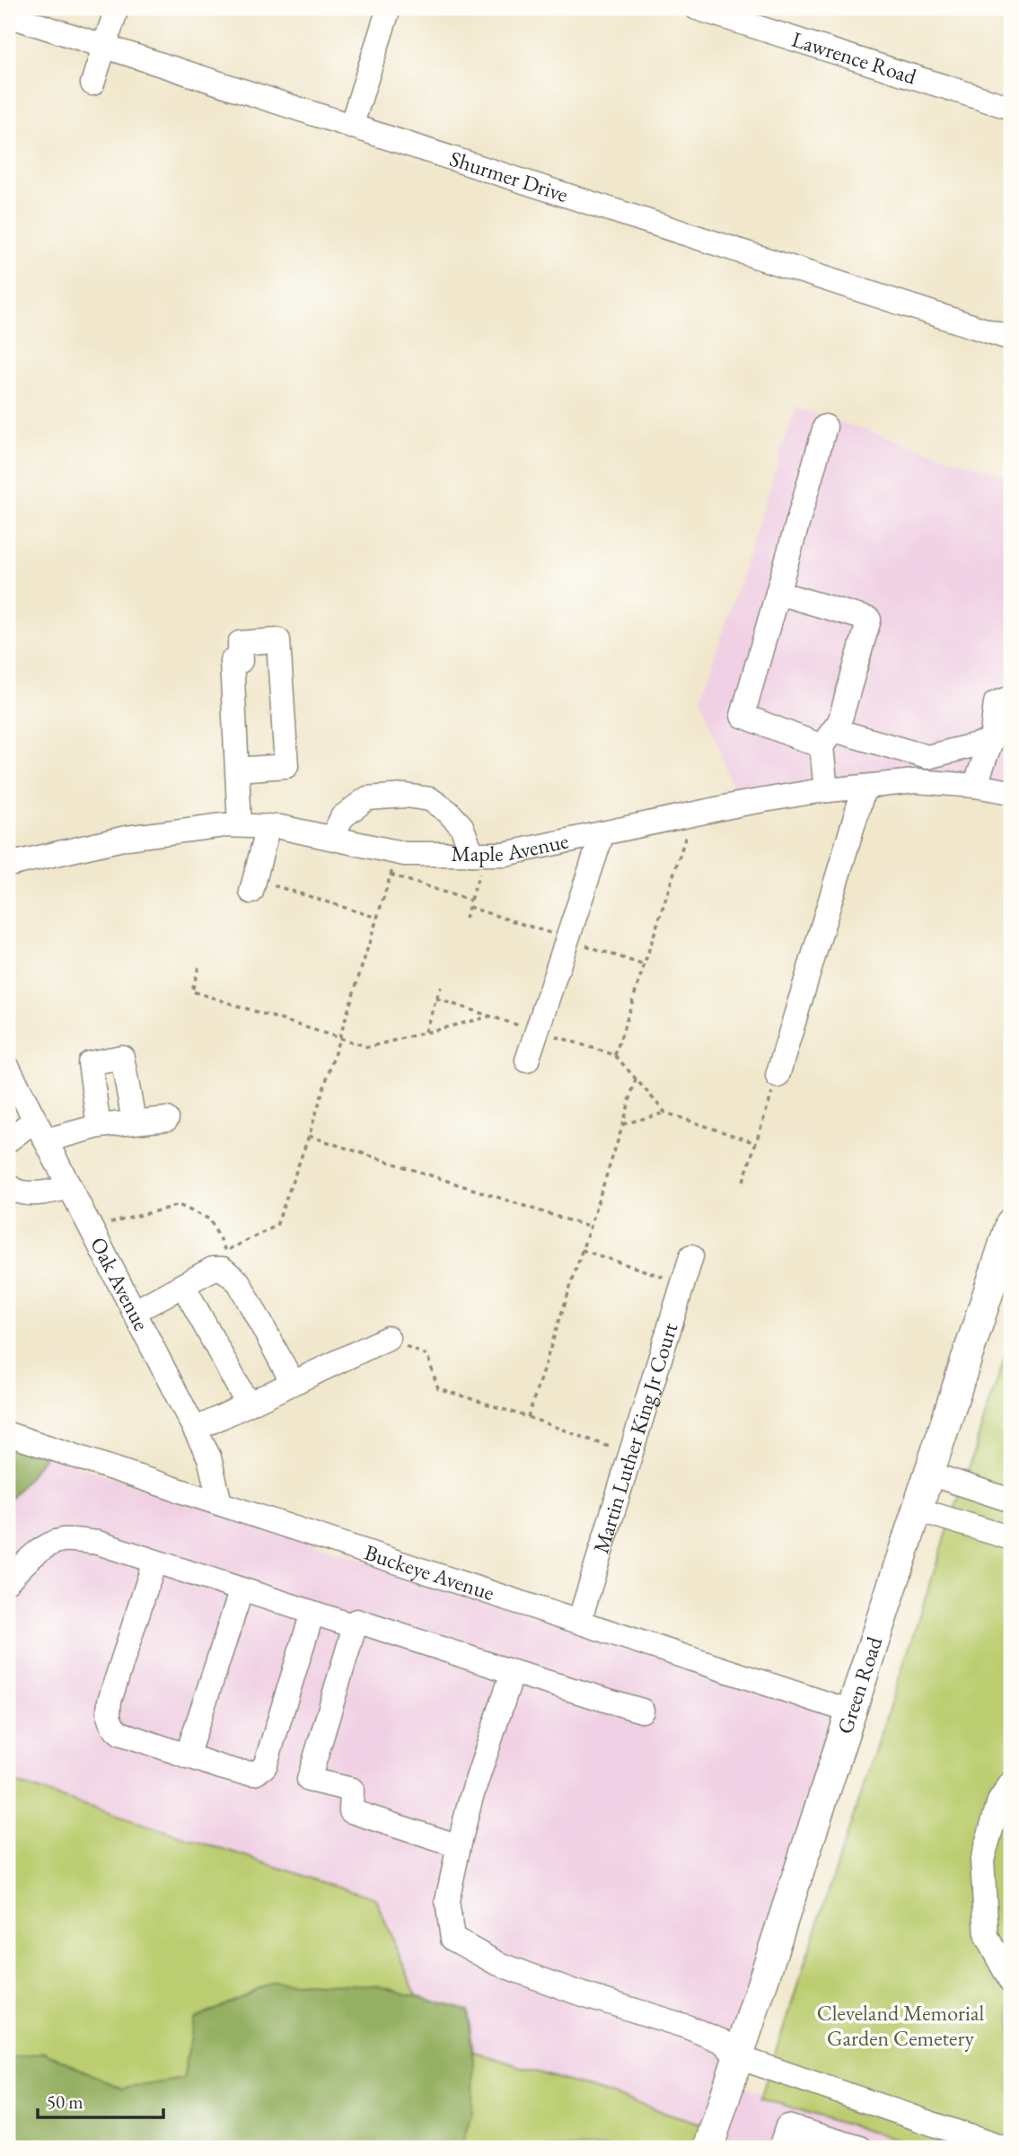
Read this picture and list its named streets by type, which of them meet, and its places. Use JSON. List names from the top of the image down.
{
  "streets": {
    "main road": ["Green Road"],
    "street": [
      "Lawrence Road",
      "Shurmer Drive",
      "Maple Avenue",
      "Oak Avenue",
      "Martin Luther King Jr Court",
      "Buckeye Avenue"
    ]
  },
  "crossings": [
    ["Oak Avenue", "Buckeye Avenue"],
    ["Martin Luther King Jr Court", "Buckeye Avenue"],
    ["Buckeye Avenue", "Green Road"]
  ],
  "parks": ["Cleveland Memorial Garden Cemetery"],
  "scale_bar": "50 m"
}
